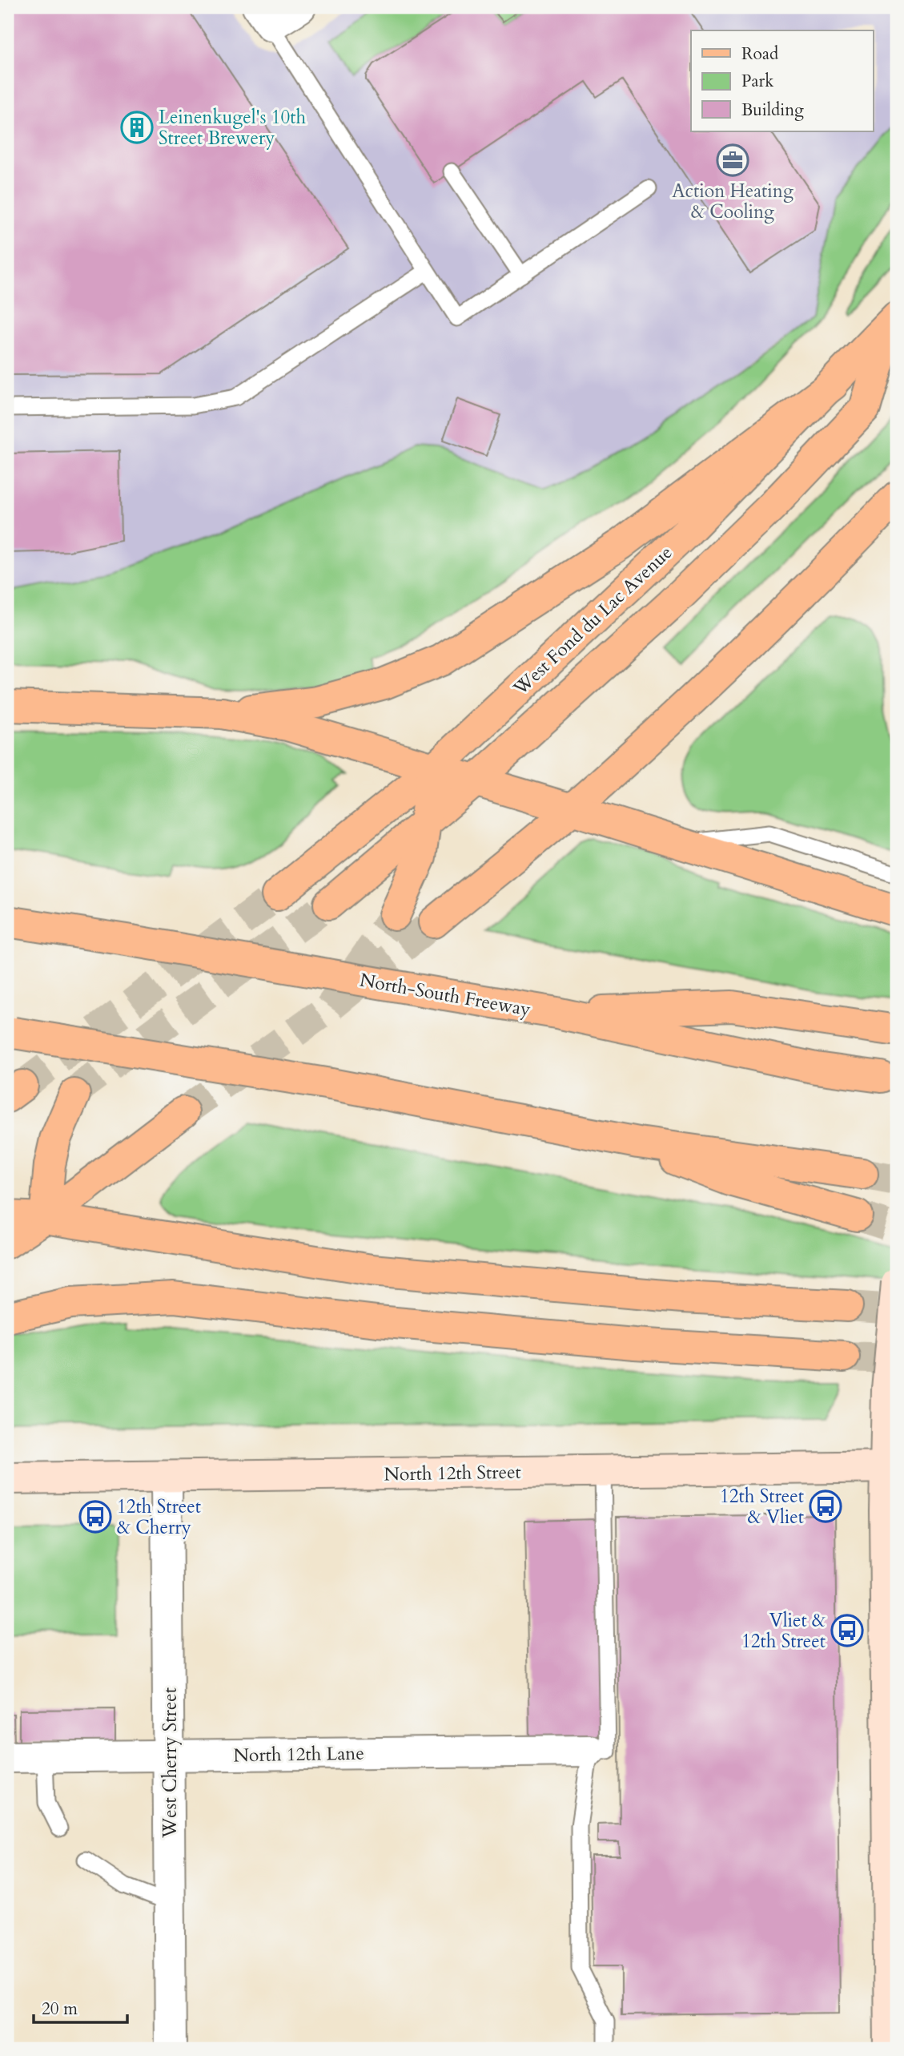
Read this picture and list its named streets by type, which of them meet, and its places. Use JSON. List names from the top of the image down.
{
  "streets": {
    "main road": ["West Fond du Lac Avenue", "North-South Freeway"],
    "street": ["North 12th Street", "North 12th Lane", "West Cherry Street"]
  },
  "crossings": [
    ["North 12th Street", "West Cherry Street"],
    ["North 12th Lane", "West Cherry Street"]
  ],
  "places": {
    "building": ["Leinenkugel's 10th Street Brewery"],
    "office": ["Action Heating & Cooling"],
    "bus stop": ["12th Street & Vliet", "12th Street & Cherry", "Vliet & 12th Street"]
  },
  "legend": ["Road", "Park", "Building"],
  "scale_bar": "20 m"
}
